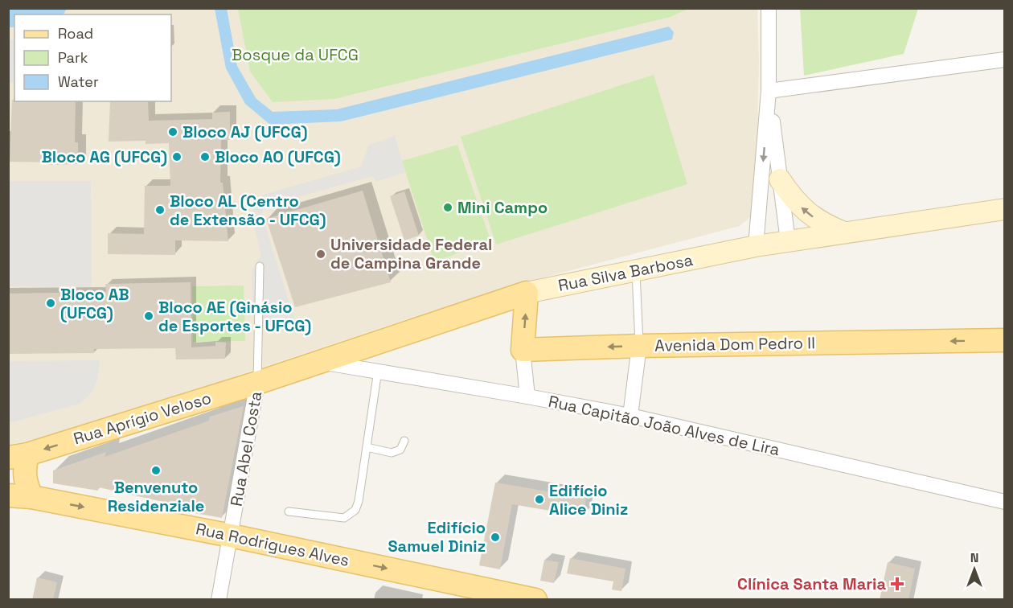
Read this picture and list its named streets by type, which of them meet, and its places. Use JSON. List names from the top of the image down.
{
  "streets": {
    "main road": [
      "Rua Silva Barbosa",
      "Avenida Dom Pedro II",
      "Rua Aprígio Veloso",
      "Rua Rodrigues Alves"
    ],
    "street": ["Rua Capitão João Alves de Lira", "Rua Abel Costa"]
  },
  "crossings": [
    ["Rua Silva Barbosa", "Rua Aprígio Veloso"],
    ["Rua Silva Barbosa", "Rua Capitão João Alves de Lira"],
    ["Rua Silva Barbosa", "Rua Abel Costa"],
    ["Rua Aprígio Veloso", "Rua Abel Costa"],
    ["Rua Abel Costa", "Rua Rodrigues Alves"]
  ],
  "one_way": ["Avenida Dom Pedro II", "Rua Aprígio Veloso", "Rua Rodrigues Alves"],
  "parks": ["Bosque da UFCG"],
  "places": {
    "other": [
      "Bloco AJ (UFCG)",
      "Bloco AG (UFCG)",
      "Bloco AO (UFCG)",
      "Mini Campo",
      "Bloco AL (Centro de Extensão - UFCG)",
      "Universidade Federal de Campina Grande",
      "Bloco AB (UFCG)",
      "Bloco AE (Ginásio de Esportes - UFCG)",
      "Benvenuto Residenziale",
      "Edifício Alice Diniz",
      "Edifício Samuel Diniz"
    ],
    "health": ["Clínica Santa Maria"]
  },
  "legend": ["Road", "Park", "Water"],
  "north": "top"
}
